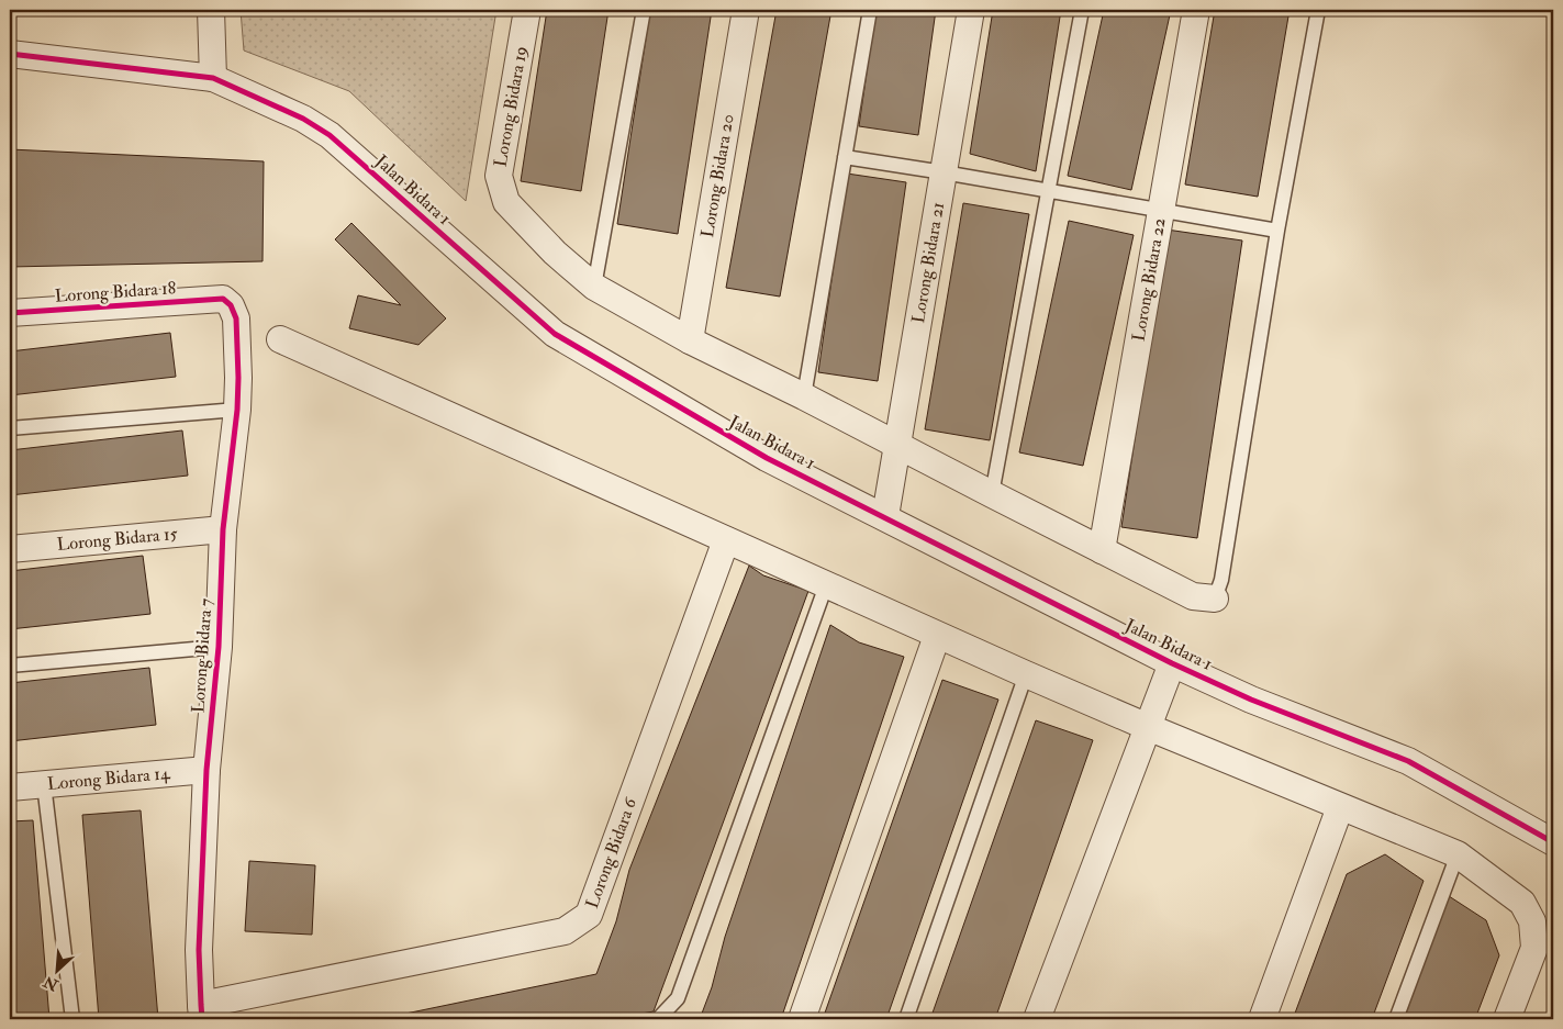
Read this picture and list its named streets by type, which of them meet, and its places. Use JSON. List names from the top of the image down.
{
  "streets": {
    "street": [
      "Lorong Bidara 19",
      "Lorong Bidara 20",
      "Jalan Bidara 1",
      "Lorong Bidara 21",
      "Lorong Bidara 22",
      "Lorong Bidara 18",
      "Lorong Bidara 15",
      "Lorong Bidara 7",
      "Lorong Bidara 14",
      "Lorong Bidara 6"
    ]
  },
  "crossings": [
    ["Jalan Bidara 1", "Lorong Bidara 21"],
    ["Lorong Bidara 18", "Lorong Bidara 7"],
    ["Lorong Bidara 15", "Lorong Bidara 7"],
    ["Lorong Bidara 7", "Lorong Bidara 14"],
    ["Lorong Bidara 7", "Lorong Bidara 6"]
  ],
  "north": "bottom left"
}
